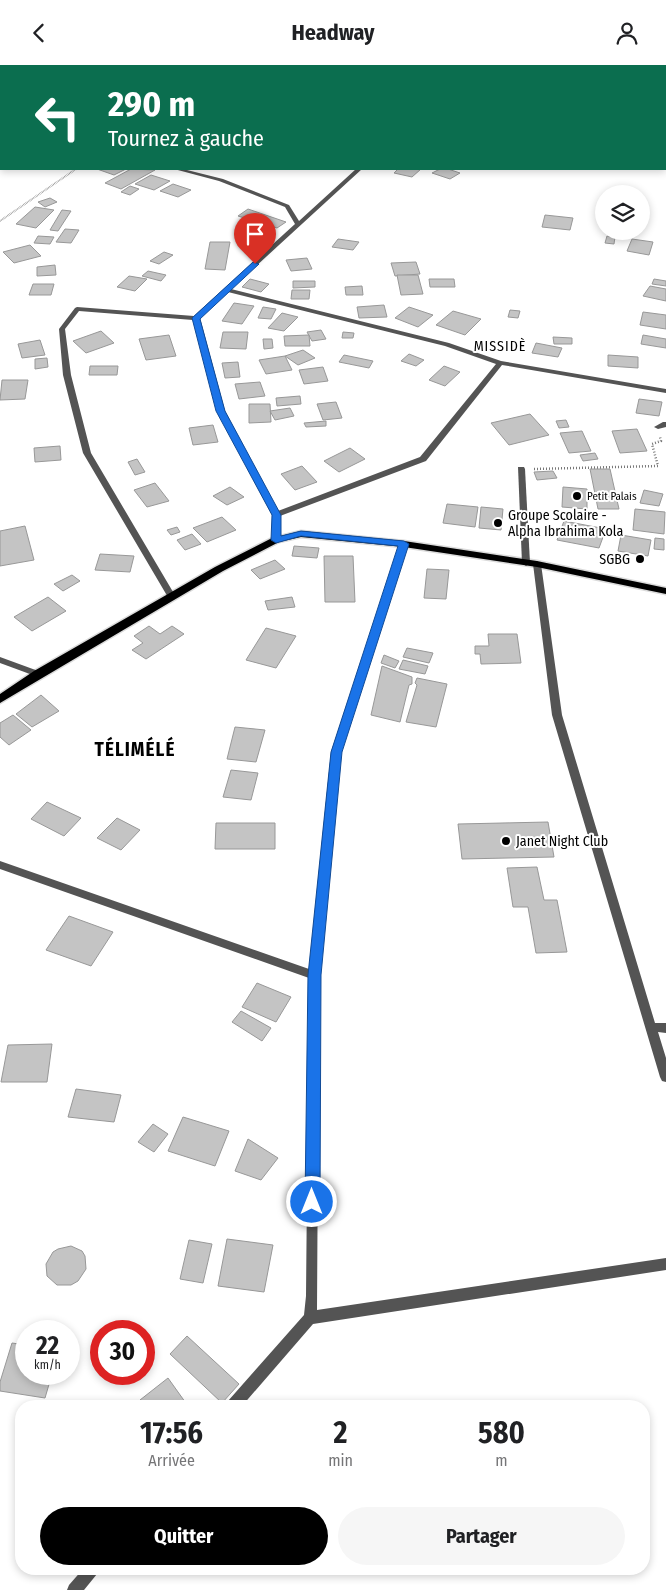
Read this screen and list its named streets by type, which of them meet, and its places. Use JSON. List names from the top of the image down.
{
  "districts": ["MISSIDÈ", "TÉLIMÉLÉ"],
  "places": [
    "Petit Palais",
    "Groupe Scolaire - Alpha Ibrahima Kola",
    "SGBG",
    "Janet Night Club"
  ],
  "page": {
    "header": "Headway",
    "turn": ["290 m", "Tournez à gauche"],
    "speed": "22 km/h",
    "limit": "30",
    "eta": [
      "17:56",
      "Arrivée",
      "2",
      "min",
      "580",
      "m"
    ],
    "buttons": ["Quitter", "Partager"]
  }
}
